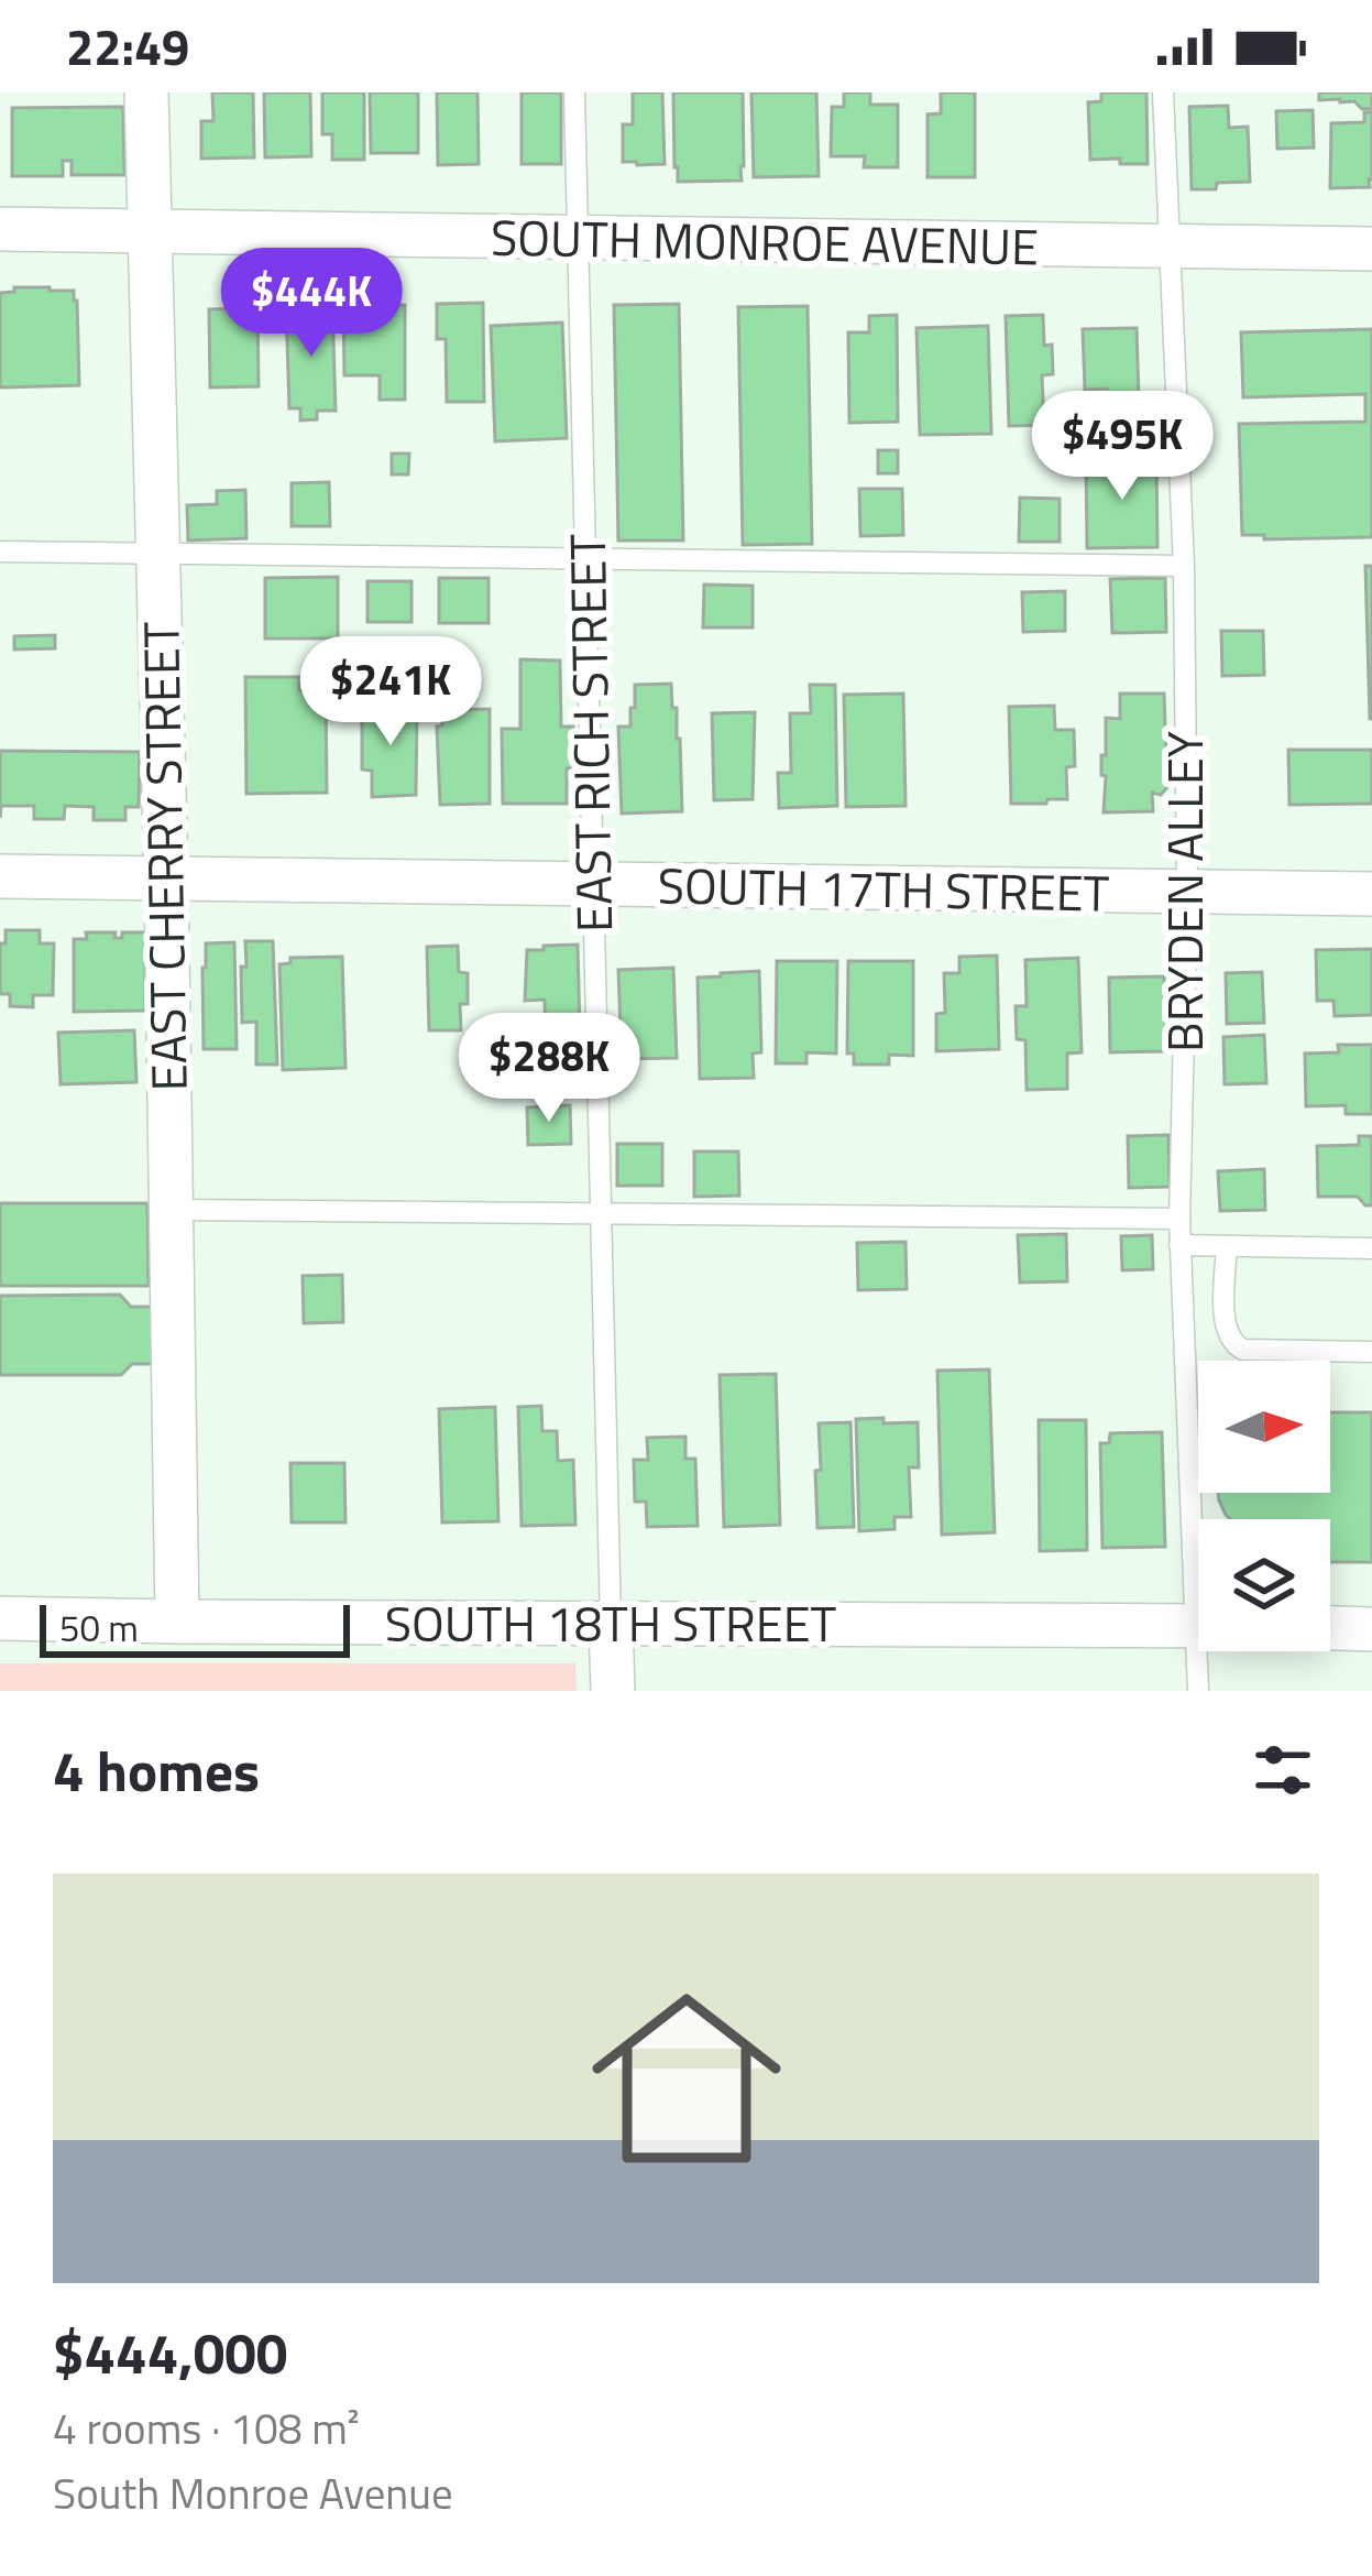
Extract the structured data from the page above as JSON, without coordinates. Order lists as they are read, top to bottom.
{
  "streets": {
    "street": [
      "SOUTH MONROE AVENUE",
      "EAST RICH STREET",
      "EAST CHERRY STREET",
      "SOUTH 17TH STREET",
      "SOUTH 18TH STREET"
    ],
    "lane": ["BRYDEN ALLEY"]
  },
  "crossings": [
    ["SOUTH MONROE AVENUE", "EAST RICH STREET"],
    ["SOUTH MONROE AVENUE", "EAST CHERRY STREET"],
    ["SOUTH MONROE AVENUE", "BRYDEN ALLEY"],
    ["EAST RICH STREET", "SOUTH 17TH STREET"],
    ["EAST RICH STREET", "SOUTH 18TH STREET"],
    ["EAST CHERRY STREET", "SOUTH 17TH STREET"],
    ["EAST CHERRY STREET", "SOUTH 18TH STREET"],
    ["SOUTH 17TH STREET", "BRYDEN ALLEY"]
  ],
  "scale_bar": "50 m",
  "north": "right",
  "page": {
    "status": "22:49",
    "price": [
      "$444K",
      "$495K",
      "$241K",
      "$288K"
    ],
    "scale": "50 m",
    "heading": "4 homes",
    "list": [
      {
        "name": "$444,000",
        "note": "4 rooms · 108 m² · South Monroe Avenue"
      }
    ]
  }
}
